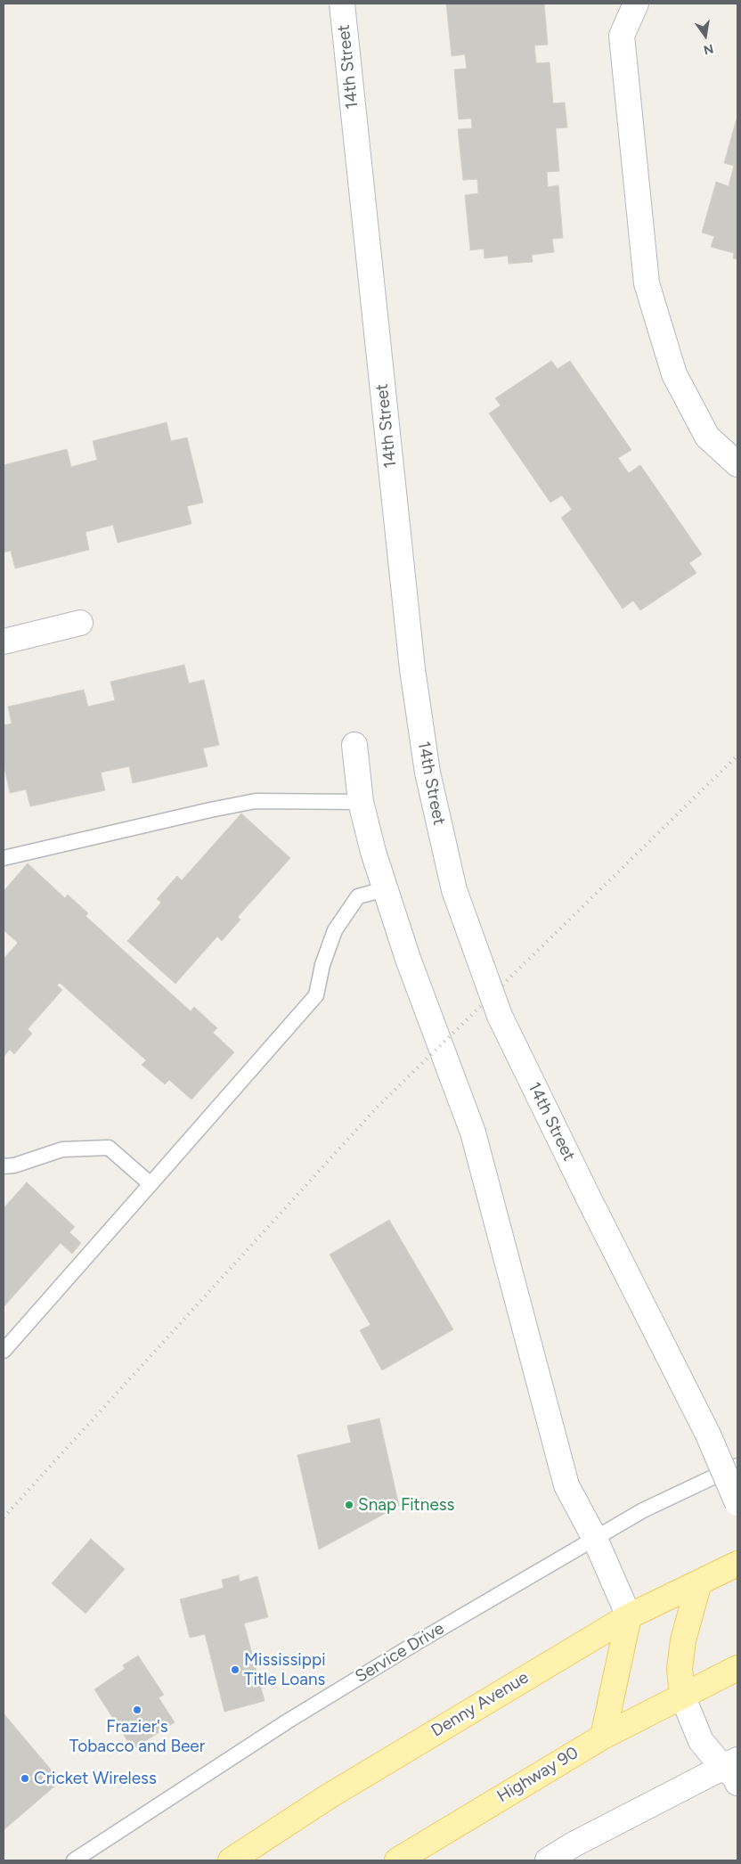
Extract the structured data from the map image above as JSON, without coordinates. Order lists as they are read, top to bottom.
{
  "streets": {
    "main road": ["Denny Avenue", "Highway 90"],
    "street": ["14th Street"],
    "lane": ["Service Drive"]
  },
  "places": [
    "Snap Fitness",
    "Mississippi Title Loans",
    "Frazier's Tobacco and Beer",
    "Cricket Wireless"
  ],
  "north": "bottom"
}
